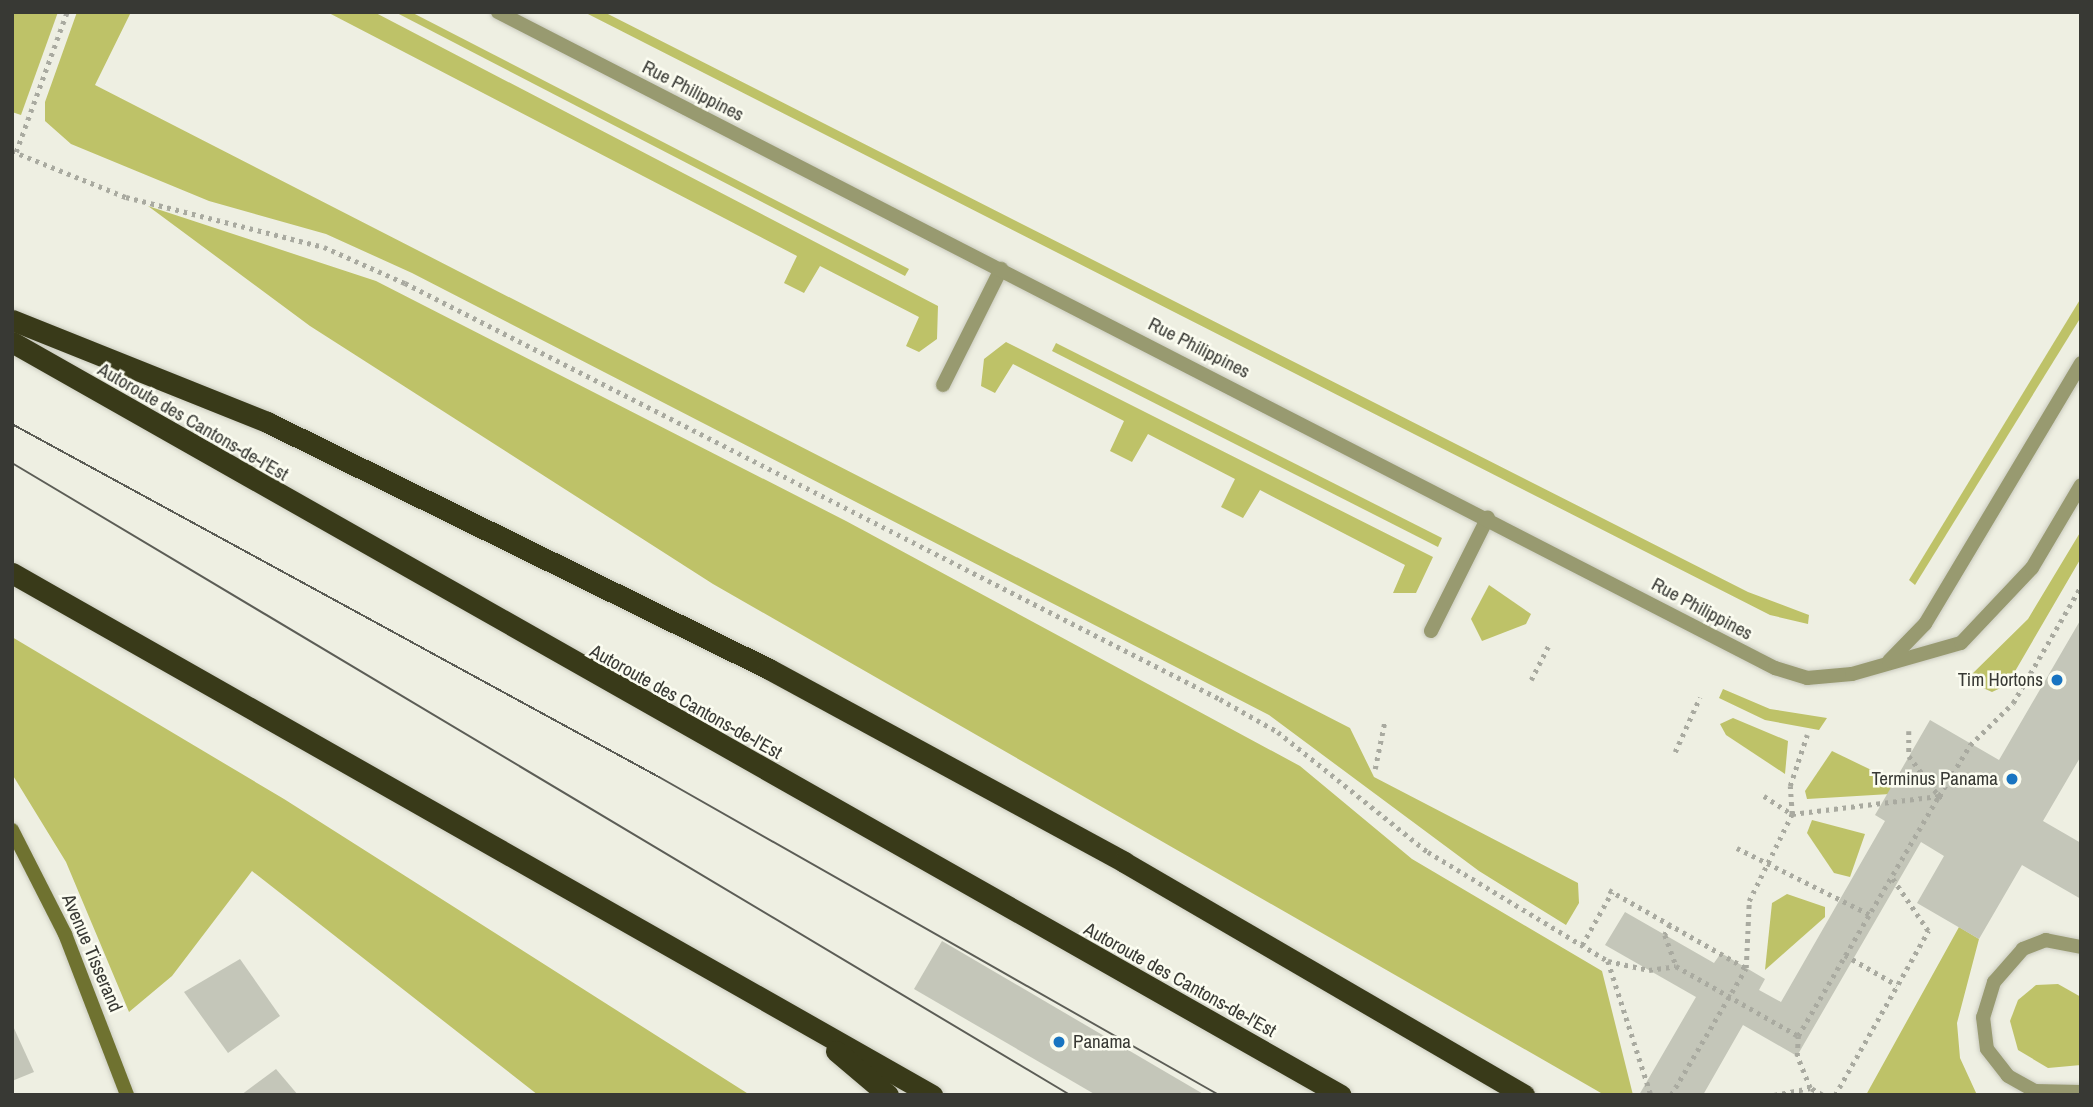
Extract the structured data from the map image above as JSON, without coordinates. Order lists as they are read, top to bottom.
{
  "streets": {
    "highway": ["Autoroute des Cantons-de-l'Est"],
    "street": ["Rue Philippines", "Avenue Tisserand"]
  },
  "places": ["Tim Hortons", "Terminus Panama", "Panama"]
}
